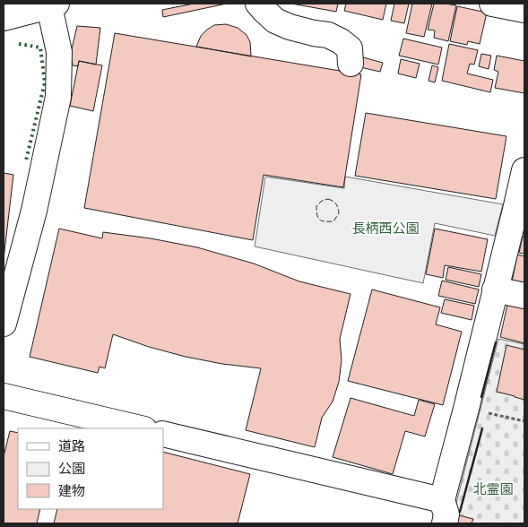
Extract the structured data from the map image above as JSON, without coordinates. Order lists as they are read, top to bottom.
{
  "parks": ["長柄西公園", "北霊園"],
  "legend": ["道路", "公園", "建物"]
}
